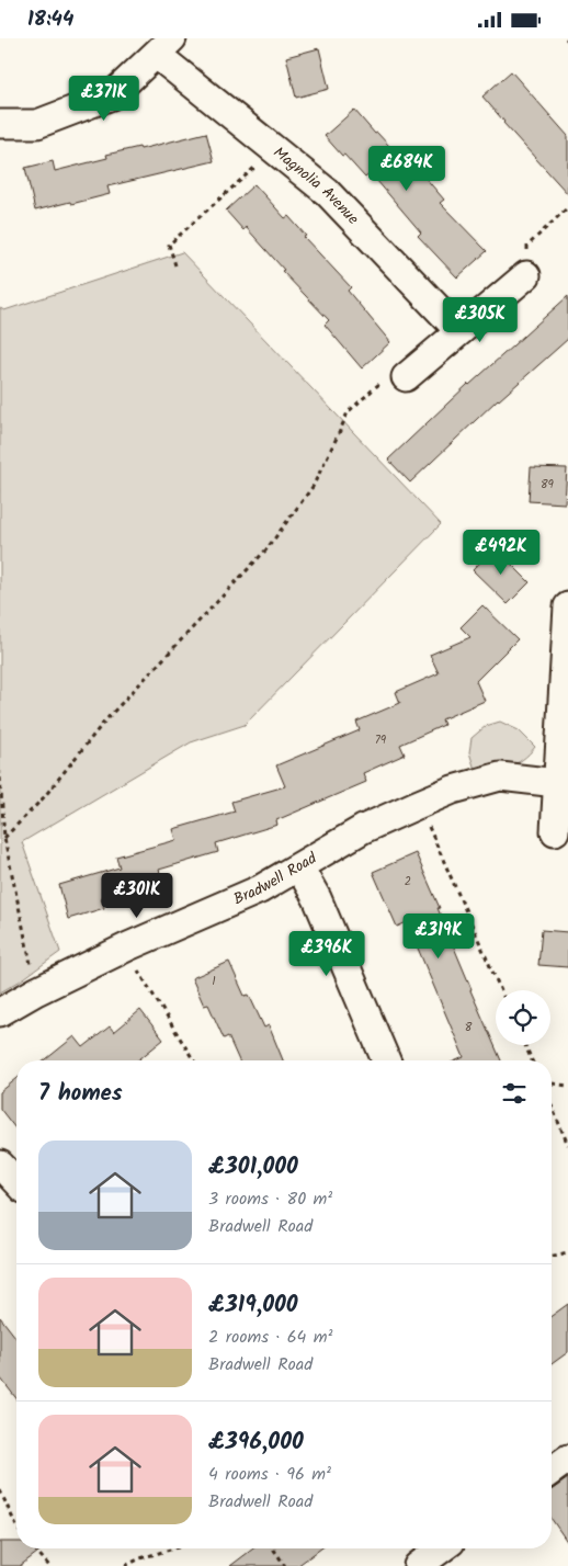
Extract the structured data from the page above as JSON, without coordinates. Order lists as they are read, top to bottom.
{
  "streets": {
    "street": ["Magnolia Avenue", "Bradwell Road"]
  },
  "house_numbers": [
    "89",
    "79",
    "2",
    "1",
    "8"
  ],
  "page": {
    "status": "18:44",
    "price": [
      "£371K",
      "£684K",
      "£305K",
      "£492K",
      "£301K",
      "£319K",
      "£396K"
    ],
    "heading": "7 homes",
    "list": [
      {
        "name": "£301,000",
        "note": "3 rooms · 80 m² · Bradwell Road"
      },
      {
        "name": "£319,000",
        "note": "2 rooms · 64 m² · Bradwell Road"
      },
      {
        "name": "£396,000",
        "note": "4 rooms · 96 m² · Bradwell Road"
      }
    ]
  }
}
